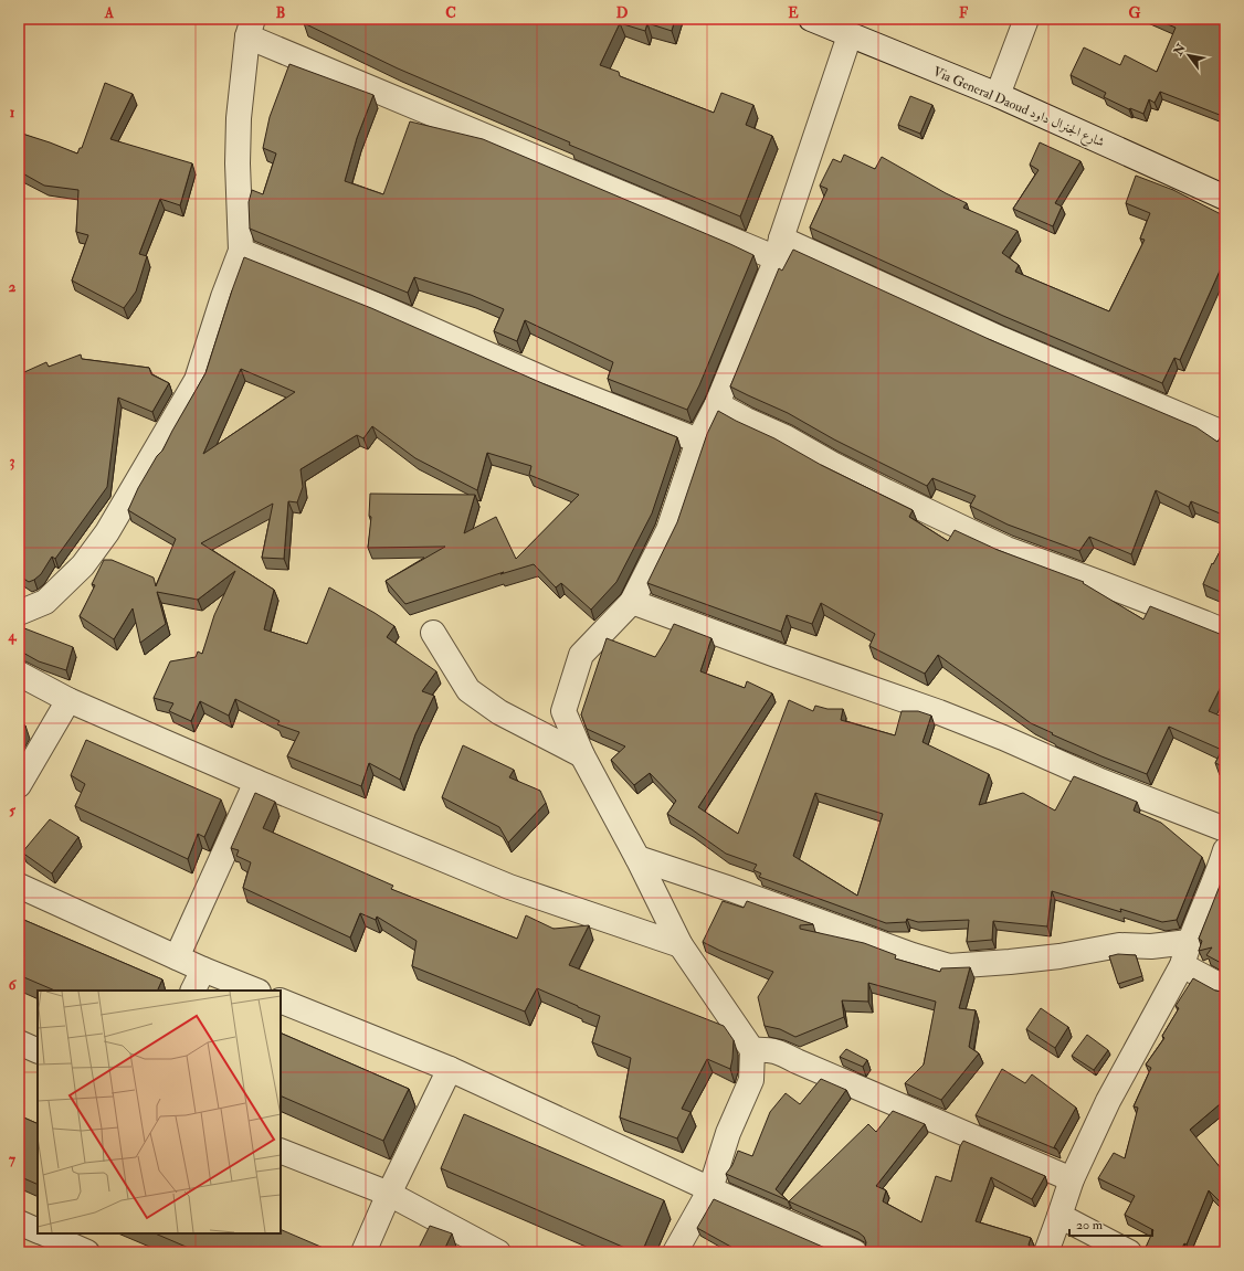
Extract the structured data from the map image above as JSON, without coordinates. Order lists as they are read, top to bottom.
{
  "streets": {
    "street": ["Via General Daoud شارع الجنرال داود"]
  },
  "scale_bar": "20 m",
  "north": "top left",
  "grid": {
    "columns": [
      "A",
      "B",
      "C",
      "D",
      "E",
      "F",
      "G"
    ],
    "rows": [
      "1",
      "2",
      "3",
      "4",
      "5",
      "6",
      "7"
    ]
  }
}
